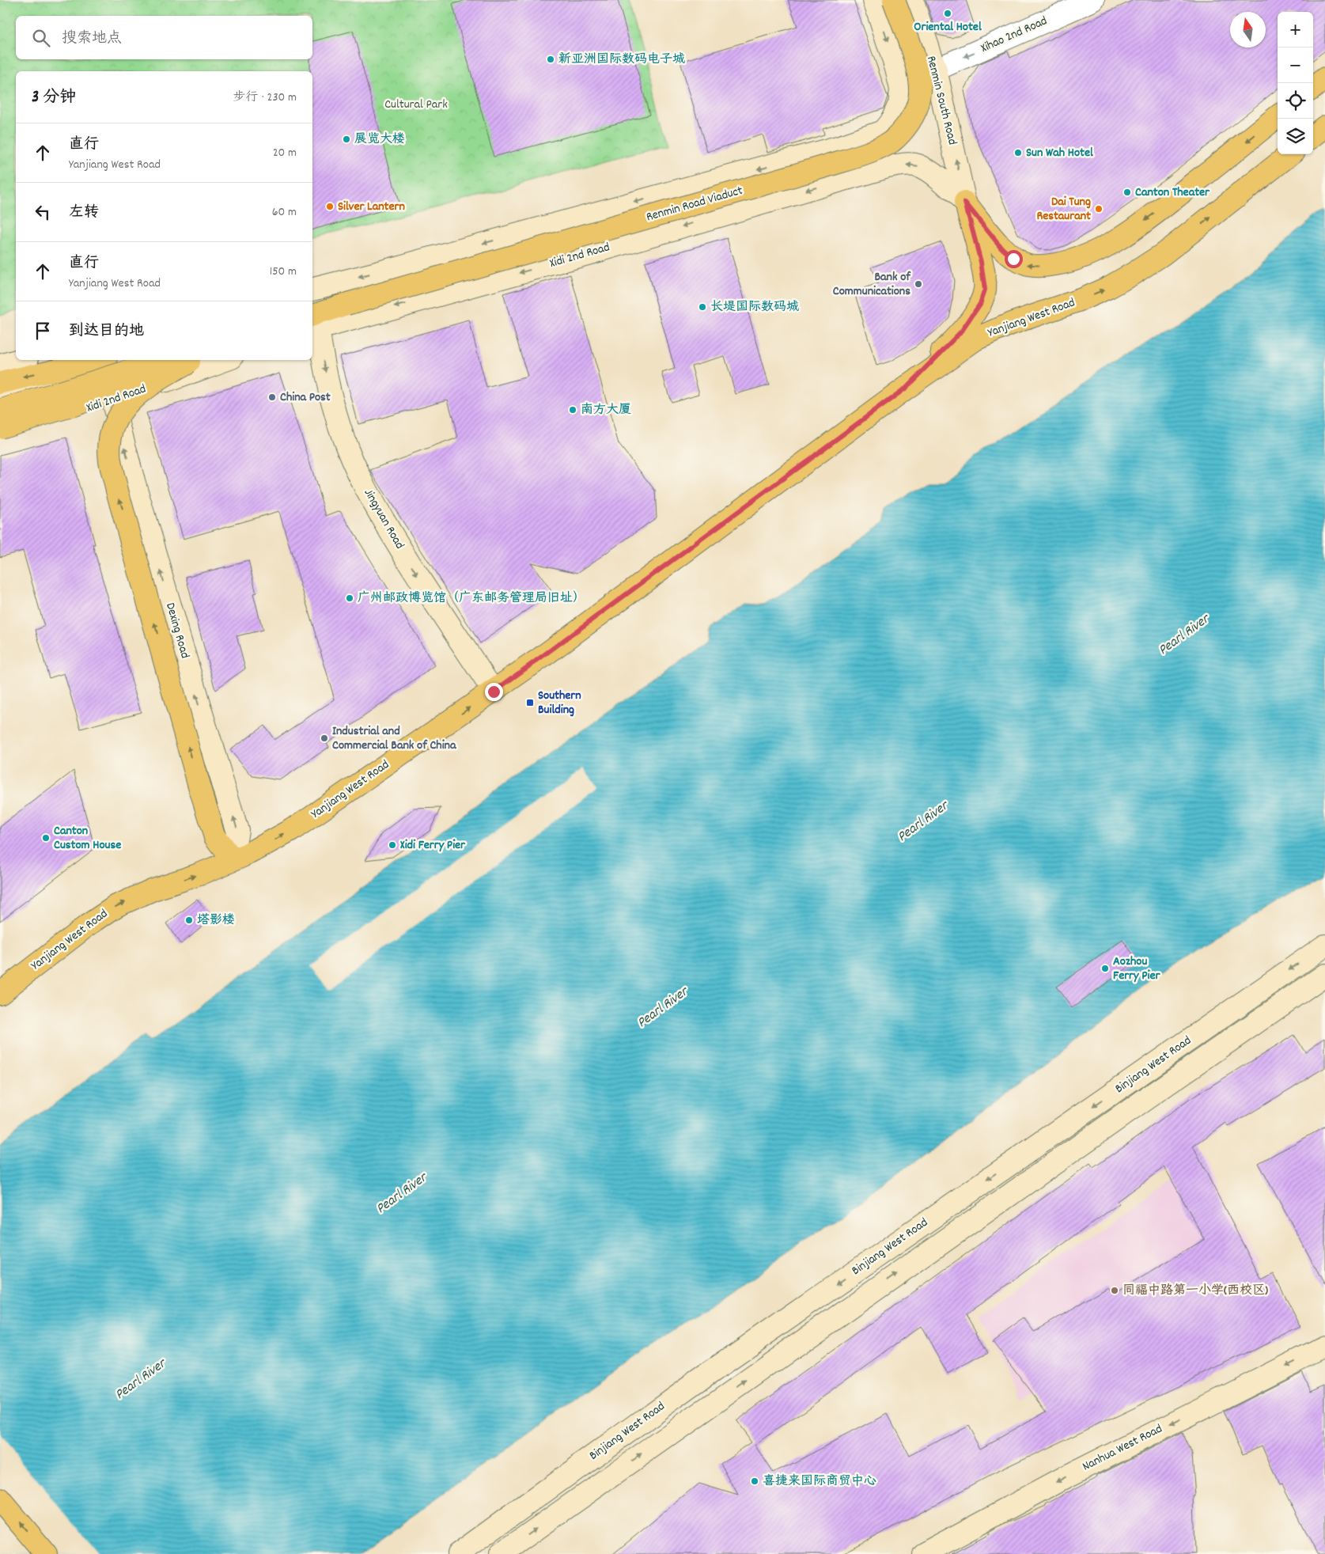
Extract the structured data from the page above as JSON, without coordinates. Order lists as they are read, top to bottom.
{
  "streets": {
    "main road": [
      "Renmin South Road",
      "Renmin Road Viaduct",
      "Xidi 2nd Road",
      "Yanjiang West Road",
      "Jingyuan Road",
      "Dexing Road",
      "Binjiang West Road",
      "Nanhua West Road"
    ],
    "street": ["Xihao 2nd Road"]
  },
  "crossings": [
    ["Xihao 2nd Road", "Renmin South Road"],
    ["Renmin South Road", "Xidi 2nd Road"],
    ["Xidi 2nd Road", "Dexing Road"],
    ["Yanjiang West Road", "Jingyuan Road"],
    ["Yanjiang West Road", "Dexing Road"]
  ],
  "one_way": [
    "Xihao 2nd Road",
    "Renmin South Road",
    "Yanjiang West Road",
    "Jingyuan Road",
    "Dexing Road",
    "Nanhua West Road"
  ],
  "water": ["Pearl River"],
  "parks": ["Cultural Park"],
  "places": {
    "other": [
      "Oriental Hotel",
      "新亚洲国际数码电子城",
      "展览大楼",
      "Sun Wah Hotel",
      "Canton Theater",
      "Silver Lantern",
      "Dai Tung Restaurant",
      "Bank of Communications",
      "长堤国际数码城",
      "China Post",
      "南方大厦",
      "广州邮政博览馆（广东邮务管理局旧址）",
      "Industrial and Commercial Bank of China",
      "Canton Custom House",
      "Xidi Ferry Pier",
      "塔影楼",
      "Aozhou Ferry Pier",
      "同福中路第一小学(西校区)",
      "喜捷来国际商贸中心"
    ],
    "transit": ["Southern Building"]
  },
  "north": "top",
  "page": {
    "map_buttons": ["+", "−"],
    "search": "搜索地点",
    "heading": ["3 分钟", "步行 · 230 m"],
    "list": [
      ["直行", "Yanjiang West Road", "20 m"],
      ["左转", "60 m"],
      ["直行", "Yanjiang West Road", "150 m"],
      "到达目的地"
    ]
  }
}
